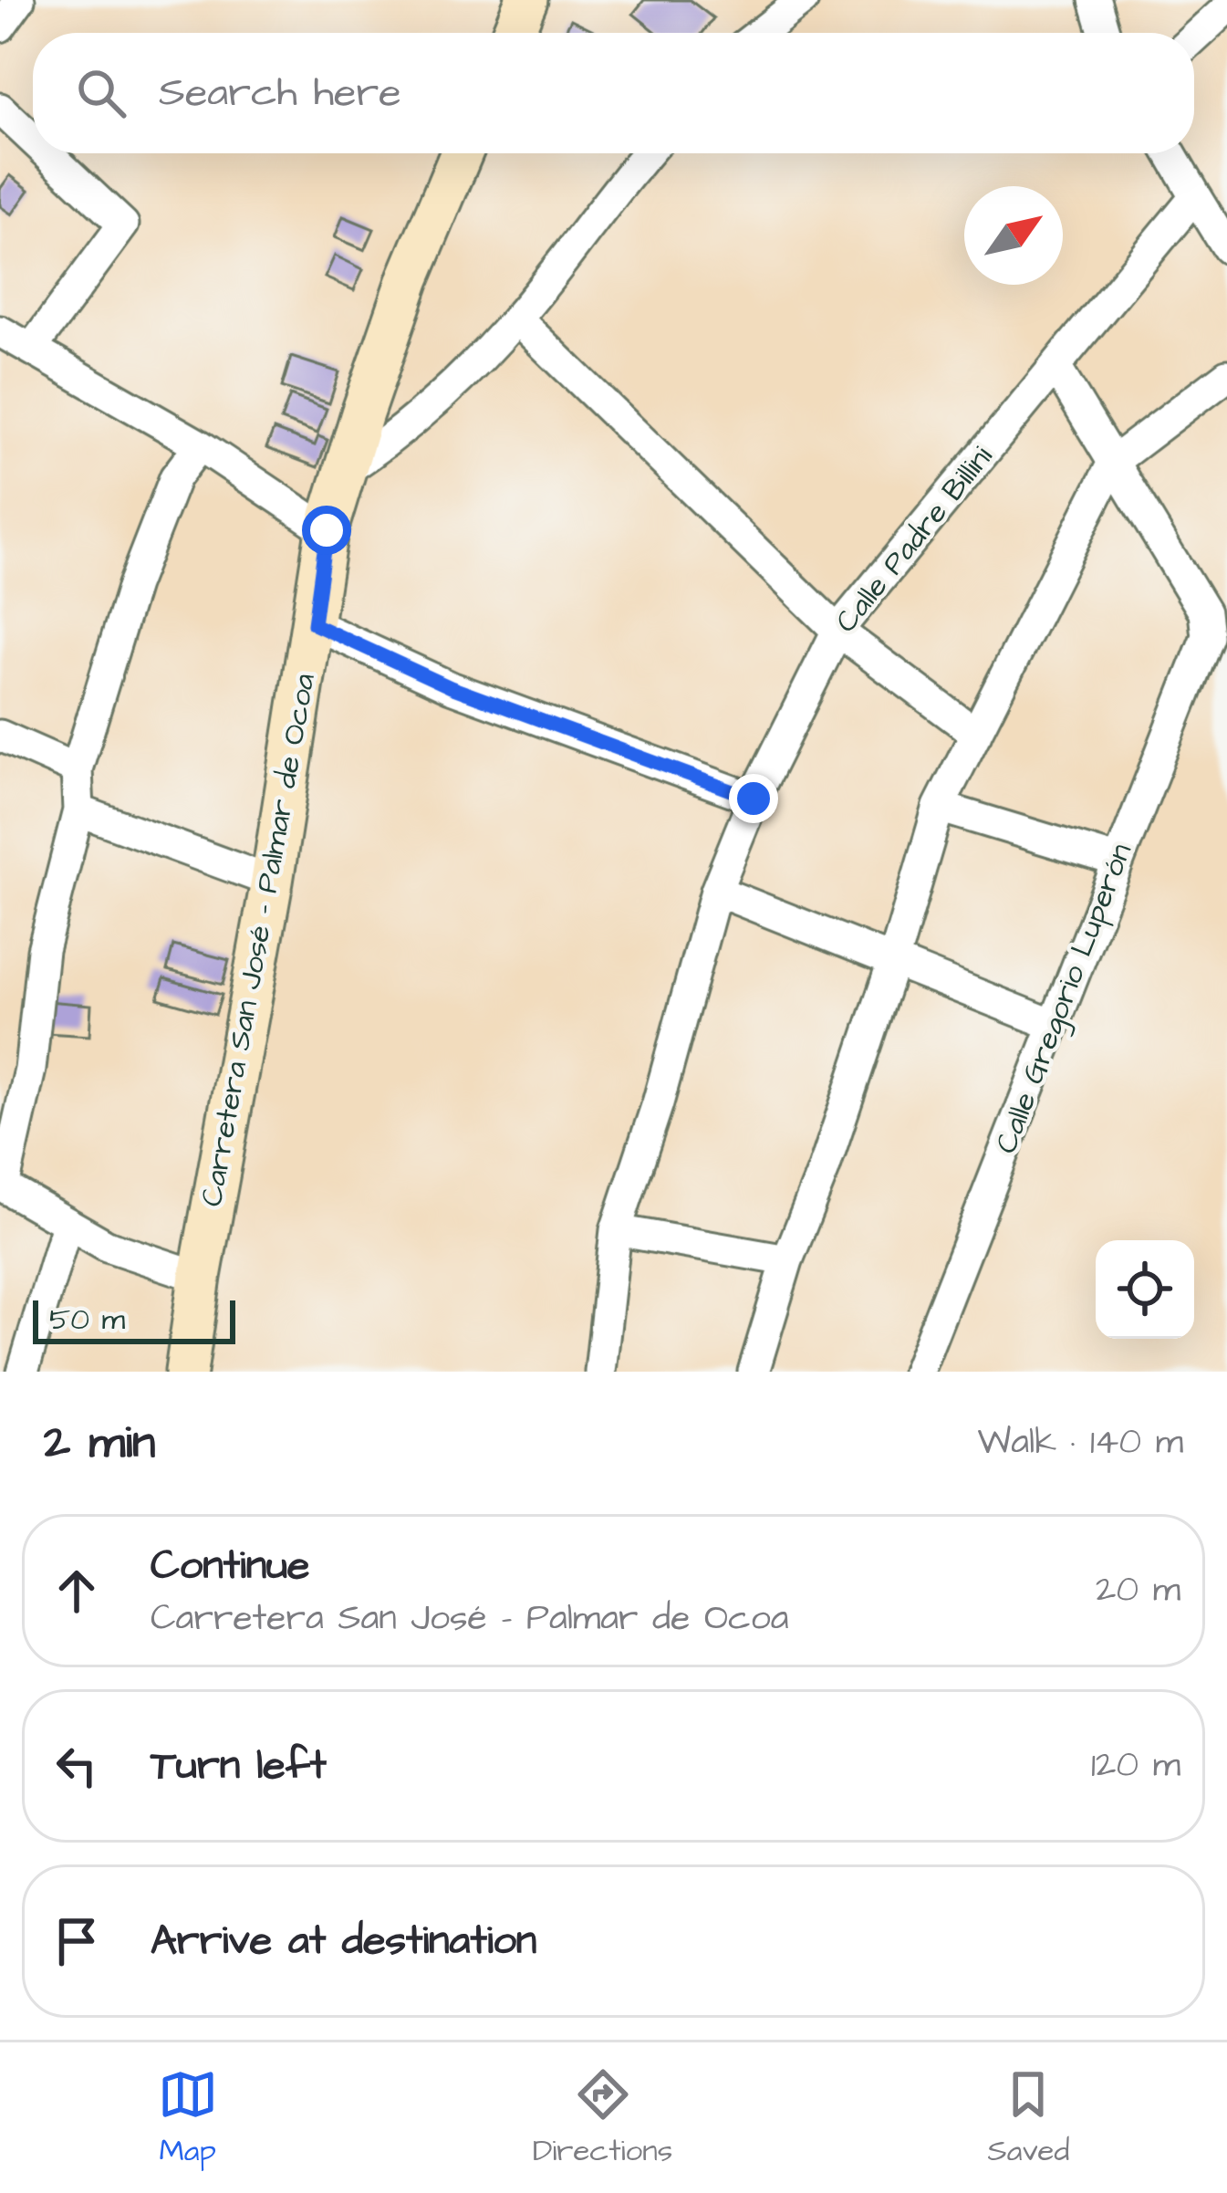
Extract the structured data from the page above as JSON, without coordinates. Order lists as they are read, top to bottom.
{
  "streets": {
    "street": ["Calle Padre Billini", "Carretera San José - Palmar de Ocoa", "Calle Gregorio Luperón"]
  },
  "scale_bar": "50 m",
  "north": "top right",
  "page": {
    "search": "Search here",
    "scale": "50 m",
    "heading": ["2 min", "Walk · 140 m"],
    "list": [
      ["Continue", "Carretera San José - Palmar de Ocoa", "20 m"],
      ["Turn left", "120 m"],
      "Arrive at destination"
    ],
    "nav": ["Map", "Directions", "Saved"]
  }
}
